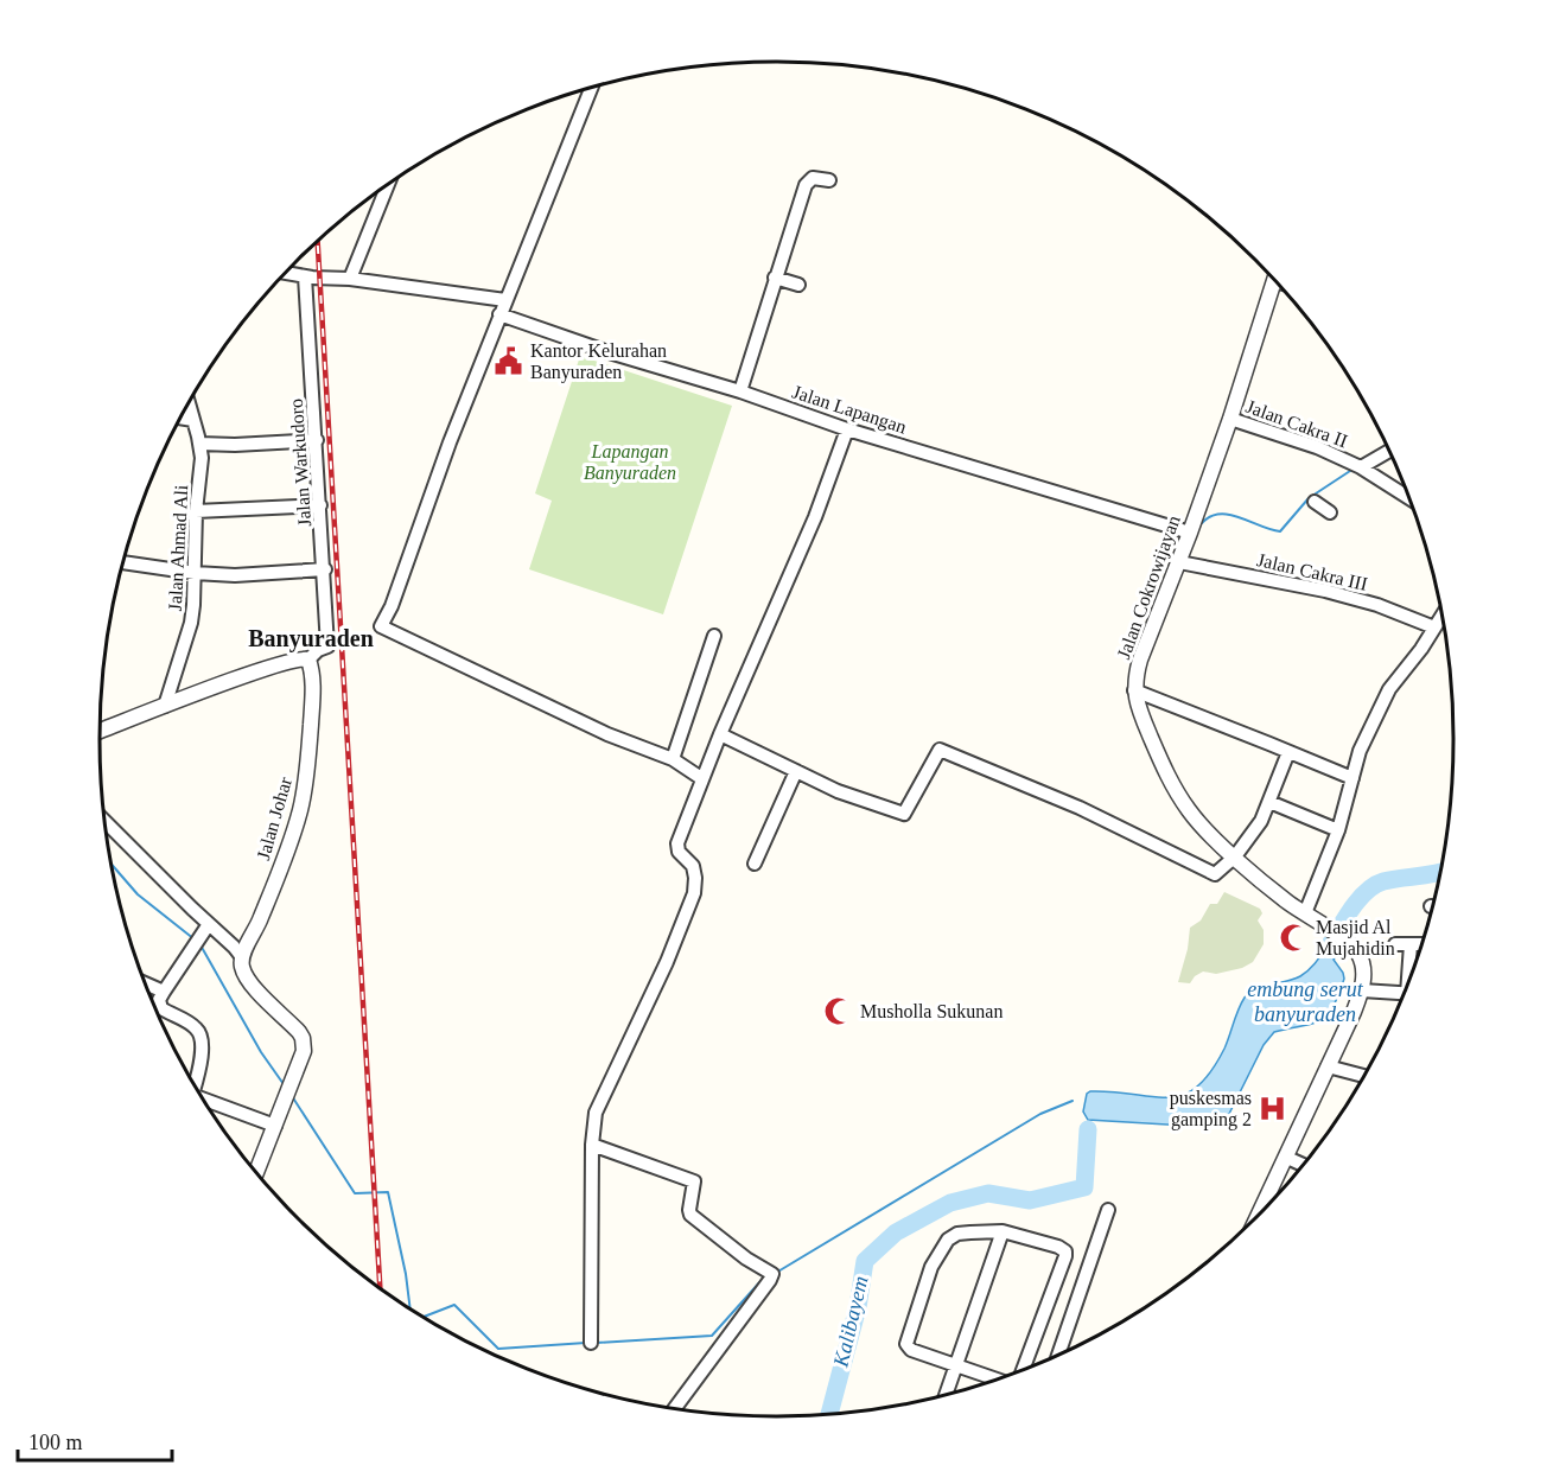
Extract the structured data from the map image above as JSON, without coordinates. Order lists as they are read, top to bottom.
{
  "streets": {
    "street": [
      "Jalan Lapangan",
      "Jalan Cakra II",
      "Jalan Warkudoro",
      "Jalan Ahmad Ali",
      "Jalan Cakra III",
      "Jalan Cokrowijayan",
      "Jalan Johar"
    ]
  },
  "crossings": [
    ["Jalan Lapangan", "Jalan Cokrowijayan"],
    ["Jalan Cakra II", "Jalan Cokrowijayan"],
    ["Jalan Warkudoro", "Jalan Johar"],
    ["Jalan Cakra III", "Jalan Cokrowijayan"]
  ],
  "districts": ["Banyuraden"],
  "water": ["embung serut banyuraden", "Kalibayem"],
  "parks": ["Lapangan Banyuraden"],
  "places": {
    "public building": ["Kantor Kelurahan Banyuraden"],
    "mosque": ["Masjid Al Mujahidin", "Musholla Sukunan"],
    "hospital": ["puskesmas gamping 2"]
  },
  "scale_bar": "100 m"
}
